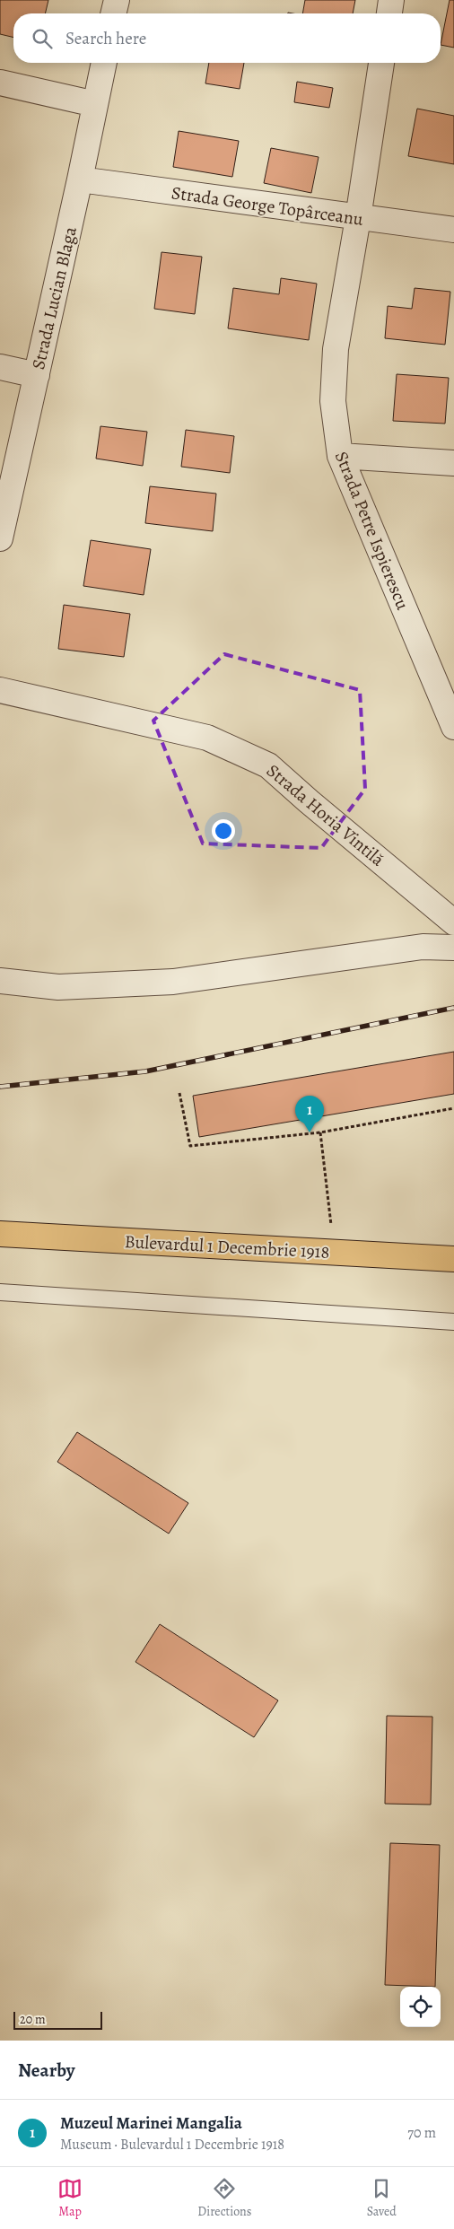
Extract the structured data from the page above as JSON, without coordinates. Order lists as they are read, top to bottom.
{
  "streets": {
    "highway": ["Bulevardul 1 Decembrie 1918"],
    "street": [
      "Strada George Topârceanu",
      "Strada Lucian Blaga",
      "Strada Petre Ispierescu",
      "Strada Horia Vintilă"
    ]
  },
  "crossings": [
    ["Strada George Topârceanu", "Strada Lucian Blaga"],
    ["Strada George Topârceanu", "Strada Petre Ispierescu"]
  ],
  "scale_bar": "20 m",
  "page": {
    "search": "Search here",
    "pins": "1",
    "scale": "20 m",
    "heading": "Nearby",
    "list": [
      {
        "mark": "1",
        "name": "Muzeul Marinei Mangalia",
        "note": "Museum · Bulevardul 1 Decembrie 1918",
        "value": "70 m"
      }
    ],
    "nav": ["Map", "Directions", "Saved"]
  }
}
